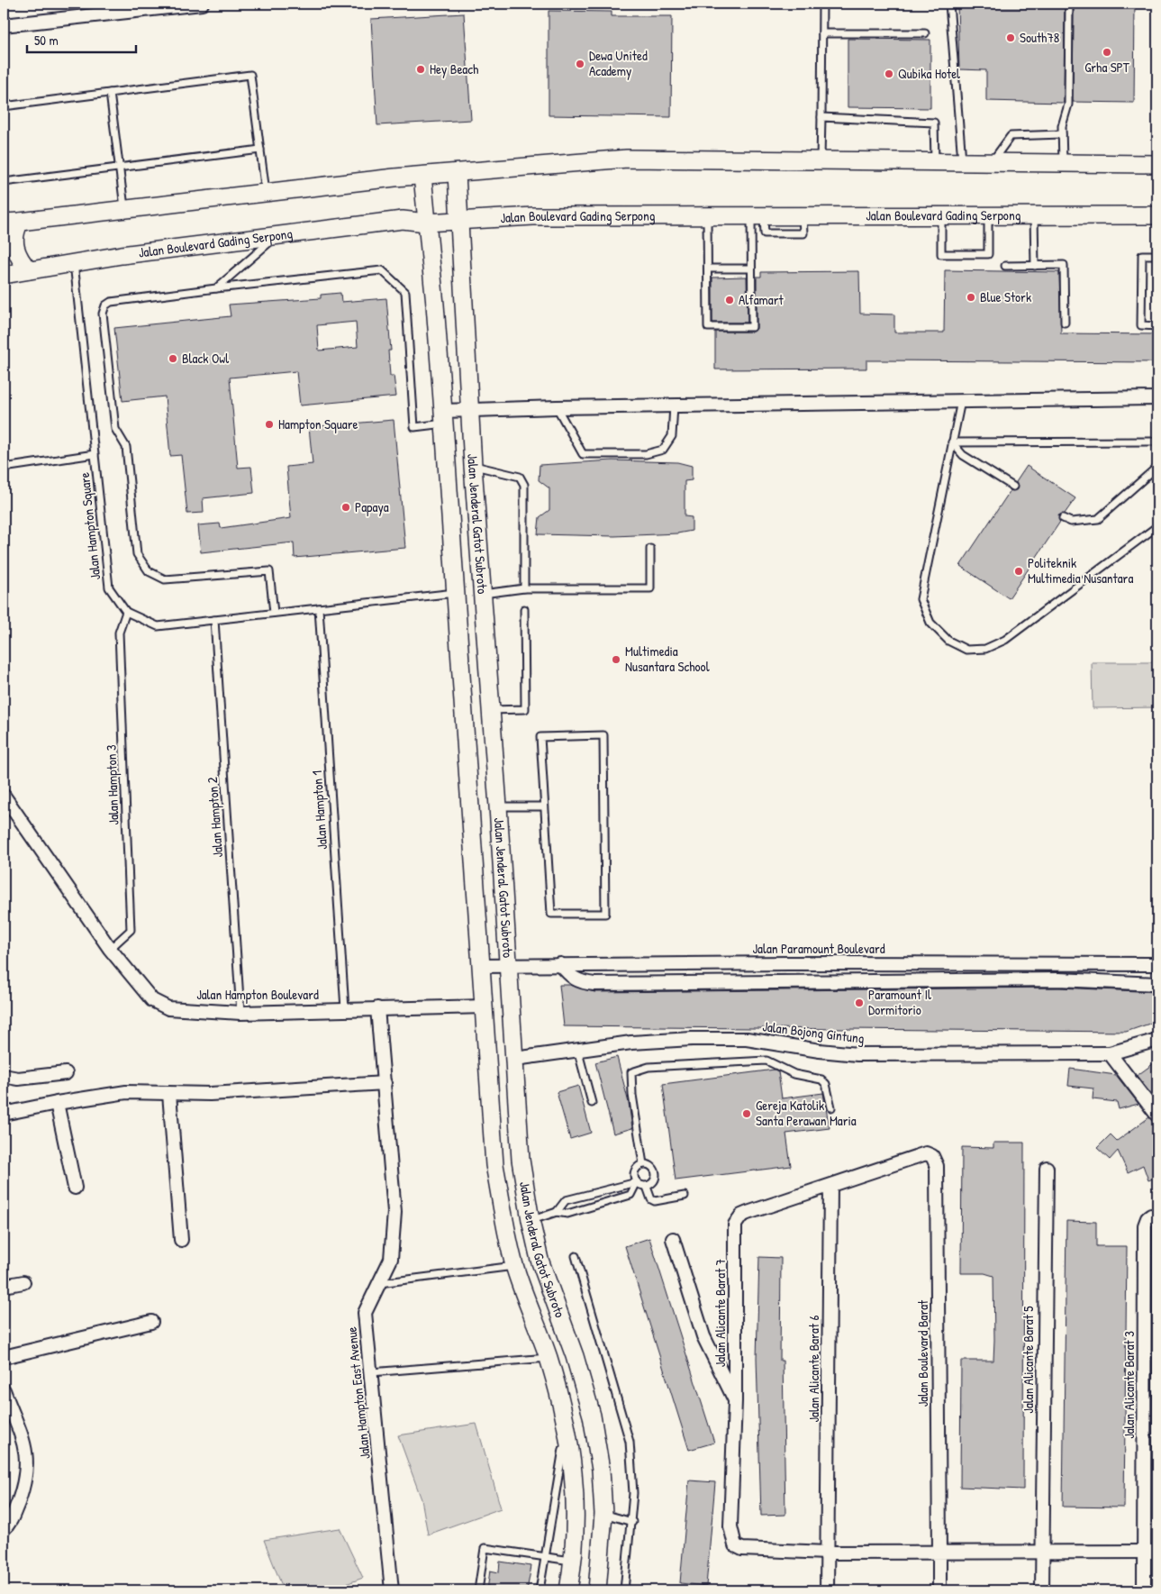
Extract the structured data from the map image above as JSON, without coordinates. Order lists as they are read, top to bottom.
{
  "streets": {
    "street": [
      "Jalan Boulevard Gading Serpong",
      "Jalan Jenderal Gatot Subroto",
      "Jalan Paramount Boulevard",
      "Jalan Hampton Boulevard",
      "Jalan Bojong Gintung",
      "Jalan Alicante Barat 7",
      "Jalan Boulevard Barat",
      "Jalan Alicante Barat 5",
      "Jalan Alicante Barat 6",
      "Jalan Alicante Barat 3",
      "Jalan Hampton East Avenue"
    ],
    "lane": [
      "Jalan Hampton Square",
      "Jalan Hampton 3",
      "Jalan Hampton 1",
      "Jalan Hampton 2"
    ]
  },
  "crossings": [
    ["Jalan Boulevard Gading Serpong", "Jalan Jenderal Gatot Subroto"],
    ["Jalan Boulevard Gading Serpong", "Jalan Hampton Square"],
    ["Jalan Jenderal Gatot Subroto", "Jalan Hampton Square"],
    ["Jalan Jenderal Gatot Subroto", "Jalan Paramount Boulevard"],
    ["Jalan Jenderal Gatot Subroto", "Jalan Hampton Boulevard"],
    ["Jalan Jenderal Gatot Subroto", "Jalan Bojong Gintung"],
    ["Jalan Hampton Square", "Jalan Hampton 3"],
    ["Jalan Hampton Square", "Jalan Hampton 1"],
    ["Jalan Hampton Square", "Jalan Hampton 2"],
    ["Jalan Hampton 3", "Jalan Hampton Boulevard"],
    ["Jalan Hampton 1", "Jalan Hampton Boulevard"],
    ["Jalan Hampton 2", "Jalan Hampton Boulevard"],
    ["Jalan Hampton Boulevard", "Jalan Hampton East Avenue"],
    ["Jalan Alicante Barat 7", "Jalan Boulevard Barat"],
    ["Jalan Alicante Barat 7", "Jalan Alicante Barat 6"],
    ["Jalan Boulevard Barat", "Jalan Alicante Barat 6"]
  ],
  "places": [
    "South78",
    "Grha SPT",
    "Dewa United Academy",
    "Hey Beach",
    "Qubika Hotel",
    "Blue Stork",
    "Alfamart",
    "Black Owl",
    "Hampton Square",
    "Papaya",
    "Politeknik Multimedia Nusantara",
    "Multimedia Nusantara School",
    "Paramount Il Dormitorio",
    "Gereja Katolik Santa Perawan Maria"
  ],
  "scale_bar": "50 m"
}
